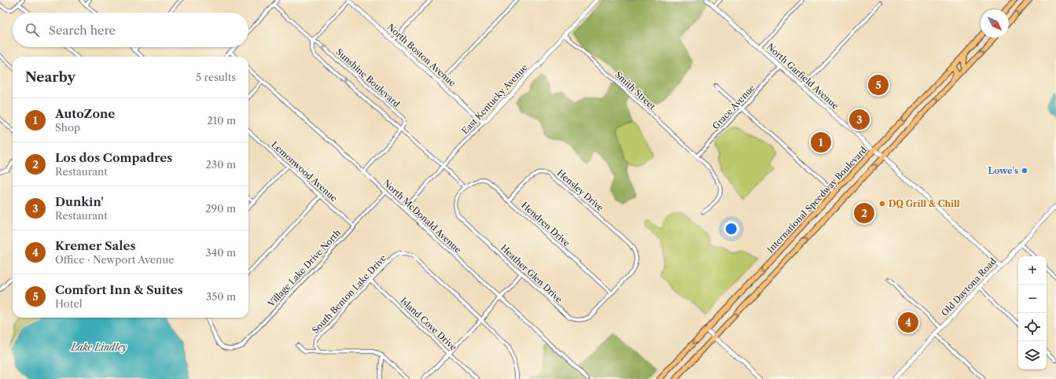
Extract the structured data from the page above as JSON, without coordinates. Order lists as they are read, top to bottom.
{
  "streets": {
    "main road": ["International Speedway Boulevard"],
    "street": [
      "North Boston Avenue",
      "North Garfield Avenue",
      "Sunshine Boulevard",
      "Smith Street",
      "East Kentucky Avenue",
      "Grace Avenue",
      "Lemonwood Avenue",
      "Hensley Drive",
      "North McDonald Avenue",
      "Hendren Drive",
      "Village Lake Drive North",
      "Heather Glen Drive",
      "Old Daytona Road",
      "South Benton Lake Drive",
      "Island Cove Drive"
    ]
  },
  "crossings": [
    ["North Boston Avenue", "East Kentucky Avenue"],
    ["North Garfield Avenue", "Grace Avenue"],
    ["North Garfield Avenue", "International Speedway Boulevard"],
    ["North Garfield Avenue", "Old Daytona Road"],
    ["Sunshine Boulevard", "East Kentucky Avenue"],
    ["Smith Street", "East Kentucky Avenue"],
    ["Smith Street", "Grace Avenue"],
    ["East Kentucky Avenue", "North McDonald Avenue"],
    ["Lemonwood Avenue", "Village Lake Drive North"],
    ["Hensley Drive", "Hendren Drive"],
    ["Hensley Drive", "Heather Glen Drive"],
    ["North McDonald Avenue", "Village Lake Drive North"],
    ["Hendren Drive", "Heather Glen Drive"],
    ["South Benton Lake Drive", "Island Cove Drive"]
  ],
  "water": ["Lake Lindley"],
  "places": ["Lowe's", "DQ Grill & Chill"],
  "north": "bottom right",
  "page": {
    "search": "Search here",
    "heading": ["Nearby", "5 results"],
    "pins": [
      "5",
      "3",
      "1",
      "2",
      "4"
    ],
    "list": [
      {
        "mark": "1",
        "name": "AutoZone",
        "note": "Shop",
        "value": "210 m"
      },
      {
        "mark": "2",
        "name": "Los dos Compadres",
        "note": "Restaurant",
        "value": "230 m"
      },
      {
        "mark": "3",
        "name": "Dunkin'",
        "note": "Restaurant",
        "value": "290 m"
      },
      {
        "mark": "4",
        "name": "Kremer Sales",
        "note": "Office · Newport Avenue",
        "value": "340 m"
      },
      {
        "mark": "5",
        "name": "Comfort Inn & Suites",
        "note": "Hotel",
        "value": "350 m"
      }
    ],
    "map_buttons": ["+", "−"]
  }
}
